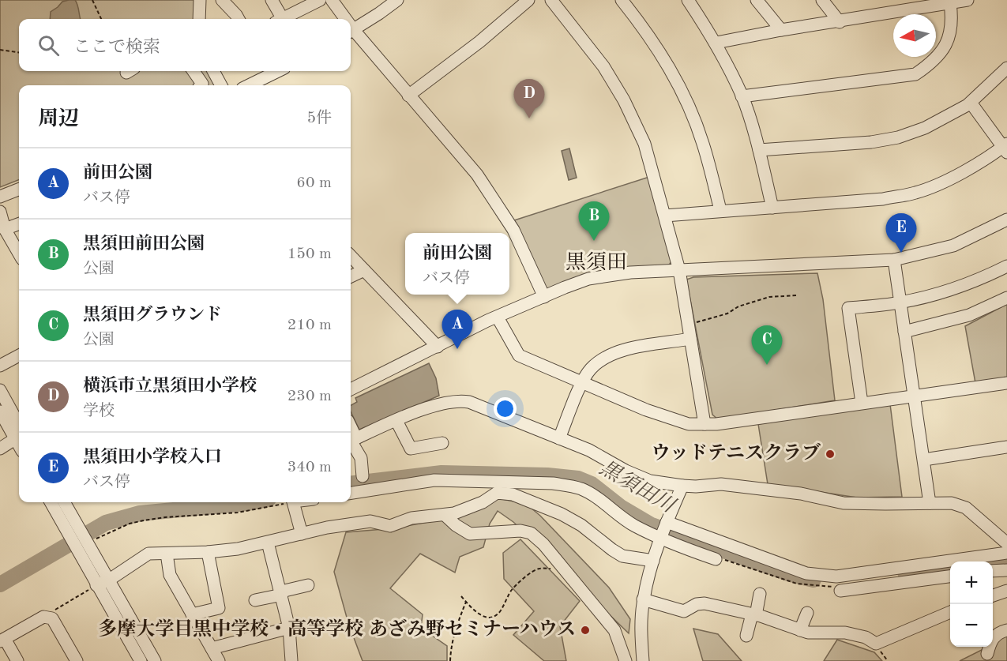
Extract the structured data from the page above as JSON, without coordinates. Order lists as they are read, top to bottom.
{
  "districts": ["黒須田"],
  "water": ["黒須田川"],
  "places": ["ウッドテニスクラブ", "多摩大学目黒中学校・高等学校 あざみ野セミナーハウス"],
  "north": "left",
  "page": {
    "search": "ここで検索",
    "pins": [
      "D",
      "B",
      "E",
      "A",
      "C"
    ],
    "heading": ["周辺", "5件"],
    "list": [
      {
        "mark": "A",
        "name": "前田公園",
        "note": "バス停",
        "value": "60 m"
      },
      {
        "mark": "B",
        "name": "黒須田前田公園",
        "note": "公園",
        "value": "150 m"
      },
      {
        "mark": "C",
        "name": "黒須田グラウンド",
        "note": "公園",
        "value": "210 m"
      },
      {
        "mark": "D",
        "name": "横浜市立黒須田小学校",
        "note": "学校",
        "value": "230 m"
      },
      {
        "mark": "E",
        "name": "黒須田小学校入口",
        "note": "バス停",
        "value": "340 m"
      }
    ],
    "popup": ["前田公園", "バス停"],
    "map_buttons": ["+", "−"]
  }
}
